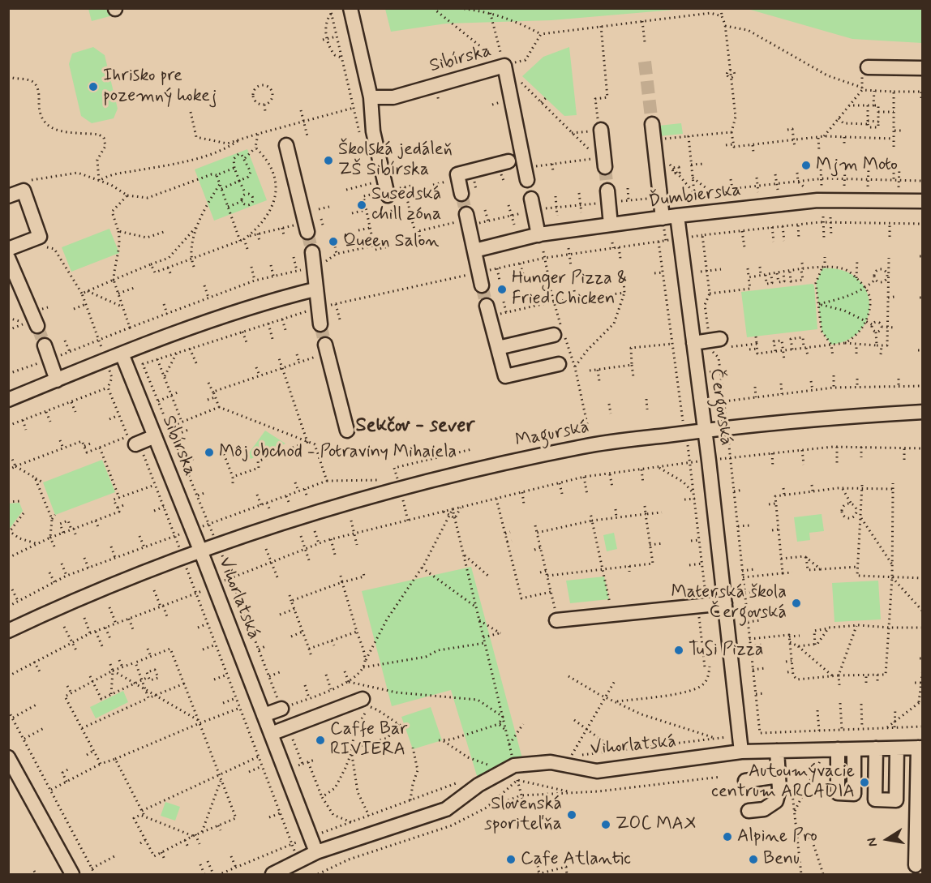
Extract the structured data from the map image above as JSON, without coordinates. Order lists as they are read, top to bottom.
{
  "streets": {
    "street": [
      "Sibírska",
      "Ďumbierska",
      "Čergovská",
      "Magurská",
      "Vihorlatská"
    ]
  },
  "crossings": [
    ["Sibírska", "Magurská"],
    ["Sibírska", "Vihorlatská"],
    ["Ďumbierska", "Čergovská"],
    ["Čergovská", "Magurská"],
    ["Čergovská", "Vihorlatská"],
    ["Magurská", "Vihorlatská"]
  ],
  "districts": ["Sekčov - sever"],
  "places": [
    "Ihrisko pre pozemný hokej",
    "Školská jedáleň ZŠ Sibírska",
    "Mjm Moto",
    "Susedská chill zóna",
    "Queen Salon",
    "Hunger Pizza & Fried Chicken",
    "Môj obchod - Potraviny Mihaiela",
    "Materská škola Čergovská",
    "TuSi Pizza",
    "Caffe Bar RIVIERA",
    "Autoumývacie centrum ARCADIA",
    "Slovenská sporiteľňa",
    "ZOC MAX",
    "Alpine Pro",
    "Cafe Atlantic",
    "Benu"
  ],
  "north": "left"
}
